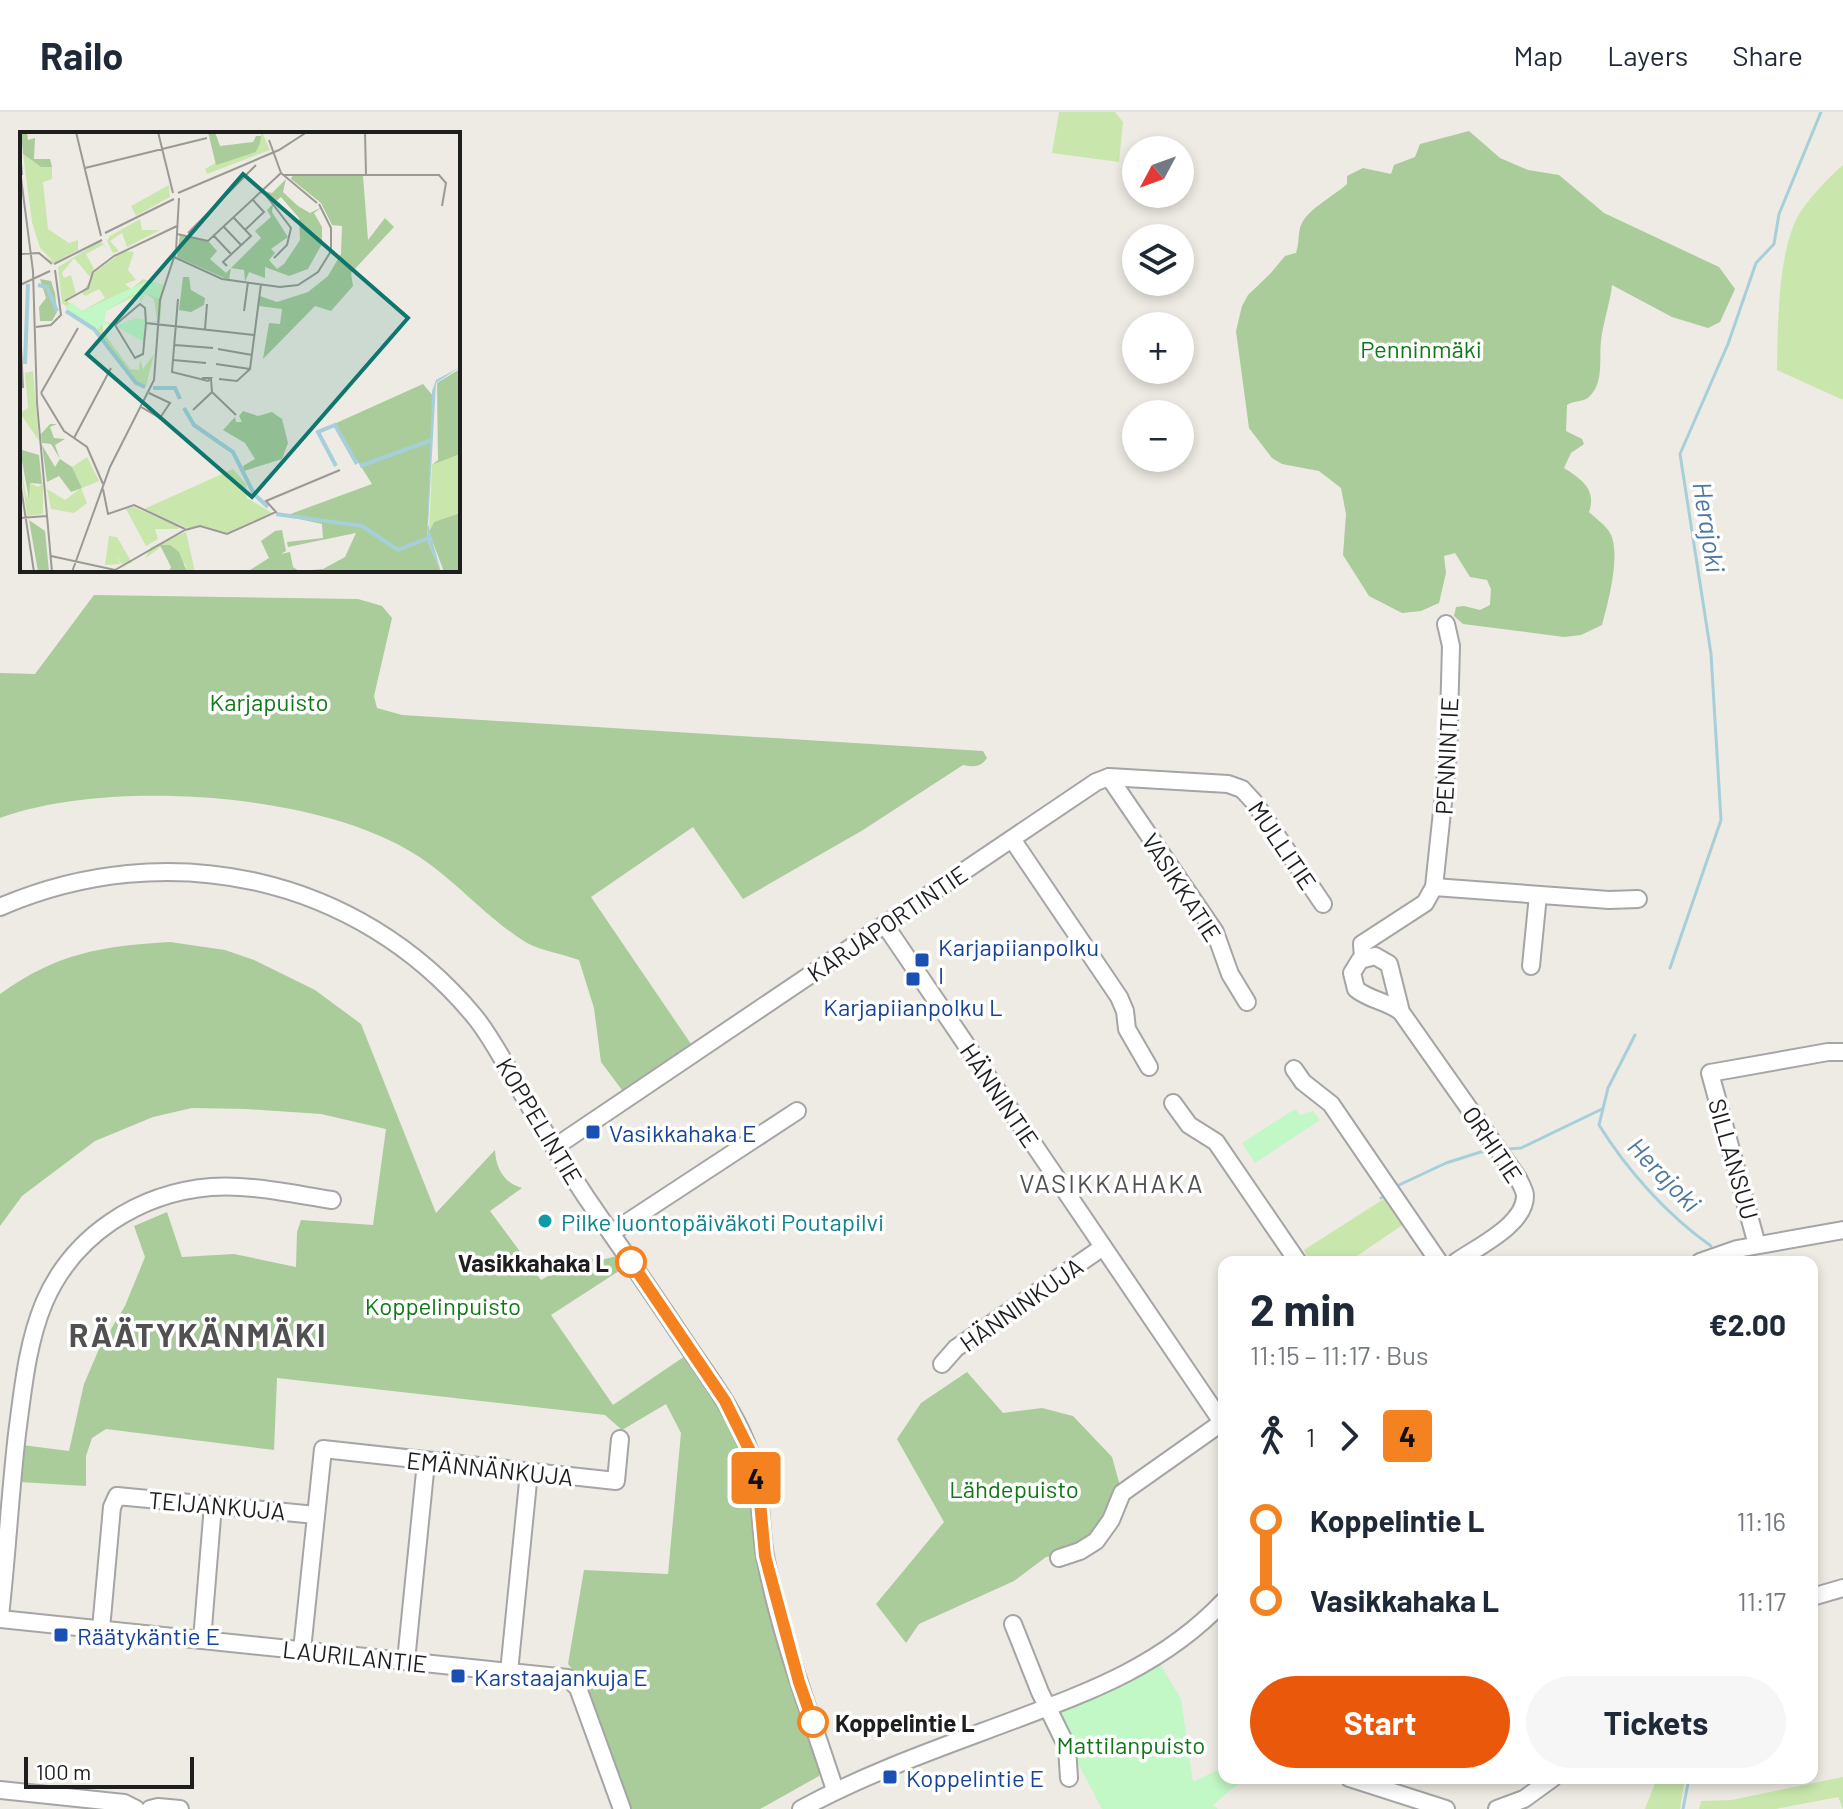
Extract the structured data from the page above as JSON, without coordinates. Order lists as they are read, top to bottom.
{
  "streets": {
    "street": [
      "PENNINTIE",
      "MULLITIE",
      "VASIKKATIE",
      "KARJAPORTINTIE",
      "HÄNNINTIE",
      "KOPPELINTIE",
      "ORHITIE",
      "SILLANSUU",
      "HÄNNINKUJA",
      "EMÄNNÄNKUJA",
      "TEIJANKUJA",
      "LAURILANTIE"
    ]
  },
  "crossings": [
    ["MULLITIE", "VASIKKATIE"],
    ["MULLITIE", "KARJAPORTINTIE"],
    ["VASIKKATIE", "KARJAPORTINTIE"],
    ["KARJAPORTINTIE", "HÄNNINTIE"],
    ["KARJAPORTINTIE", "KOPPELINTIE"],
    ["HÄNNINTIE", "HÄNNINKUJA"],
    ["EMÄNNÄNKUJA", "TEIJANKUJA"],
    ["TEIJANKUJA", "LAURILANTIE"]
  ],
  "districts": ["VASIKKAHAKA", "RÄÄTYKÄNMÄKI"],
  "water": ["Herajoki"],
  "parks": [
    "Penninmäki",
    "Karjapuisto",
    "Koppelinpuisto",
    "Lähdepuisto",
    "Mattilanpuisto"
  ],
  "places": {
    "transit": [
      "Karjapiianpolku I",
      "Karjapiianpolku L",
      "Vasikkahaka E",
      "Räätykäntie E",
      "Karstaajankuja E",
      "Koppelintie E"
    ],
    "other": ["Pilke luontopäiväkoti Poutapilvi", "Vasikkahaka L", "Koppelintie L"]
  },
  "lines": ["bus line 4"],
  "scale_bar": "100 m",
  "north": "bottom left",
  "page": {
    "header": "Railo",
    "nav": ["Map", "Layers", "Share"],
    "on_map": "4",
    "map_buttons": ["+", "−"],
    "heading": ["2 min", "11:15 – 11:17 · Bus", "€2.00"],
    "legs": ["1", "4"],
    "list": [
      {
        "name": "Koppelintie L",
        "value": "11:16"
      },
      {
        "name": "Vasikkahaka L",
        "value": "11:17"
      }
    ],
    "buttons": ["Start", "Tickets"],
    "scale": "100 m"
  }
}
